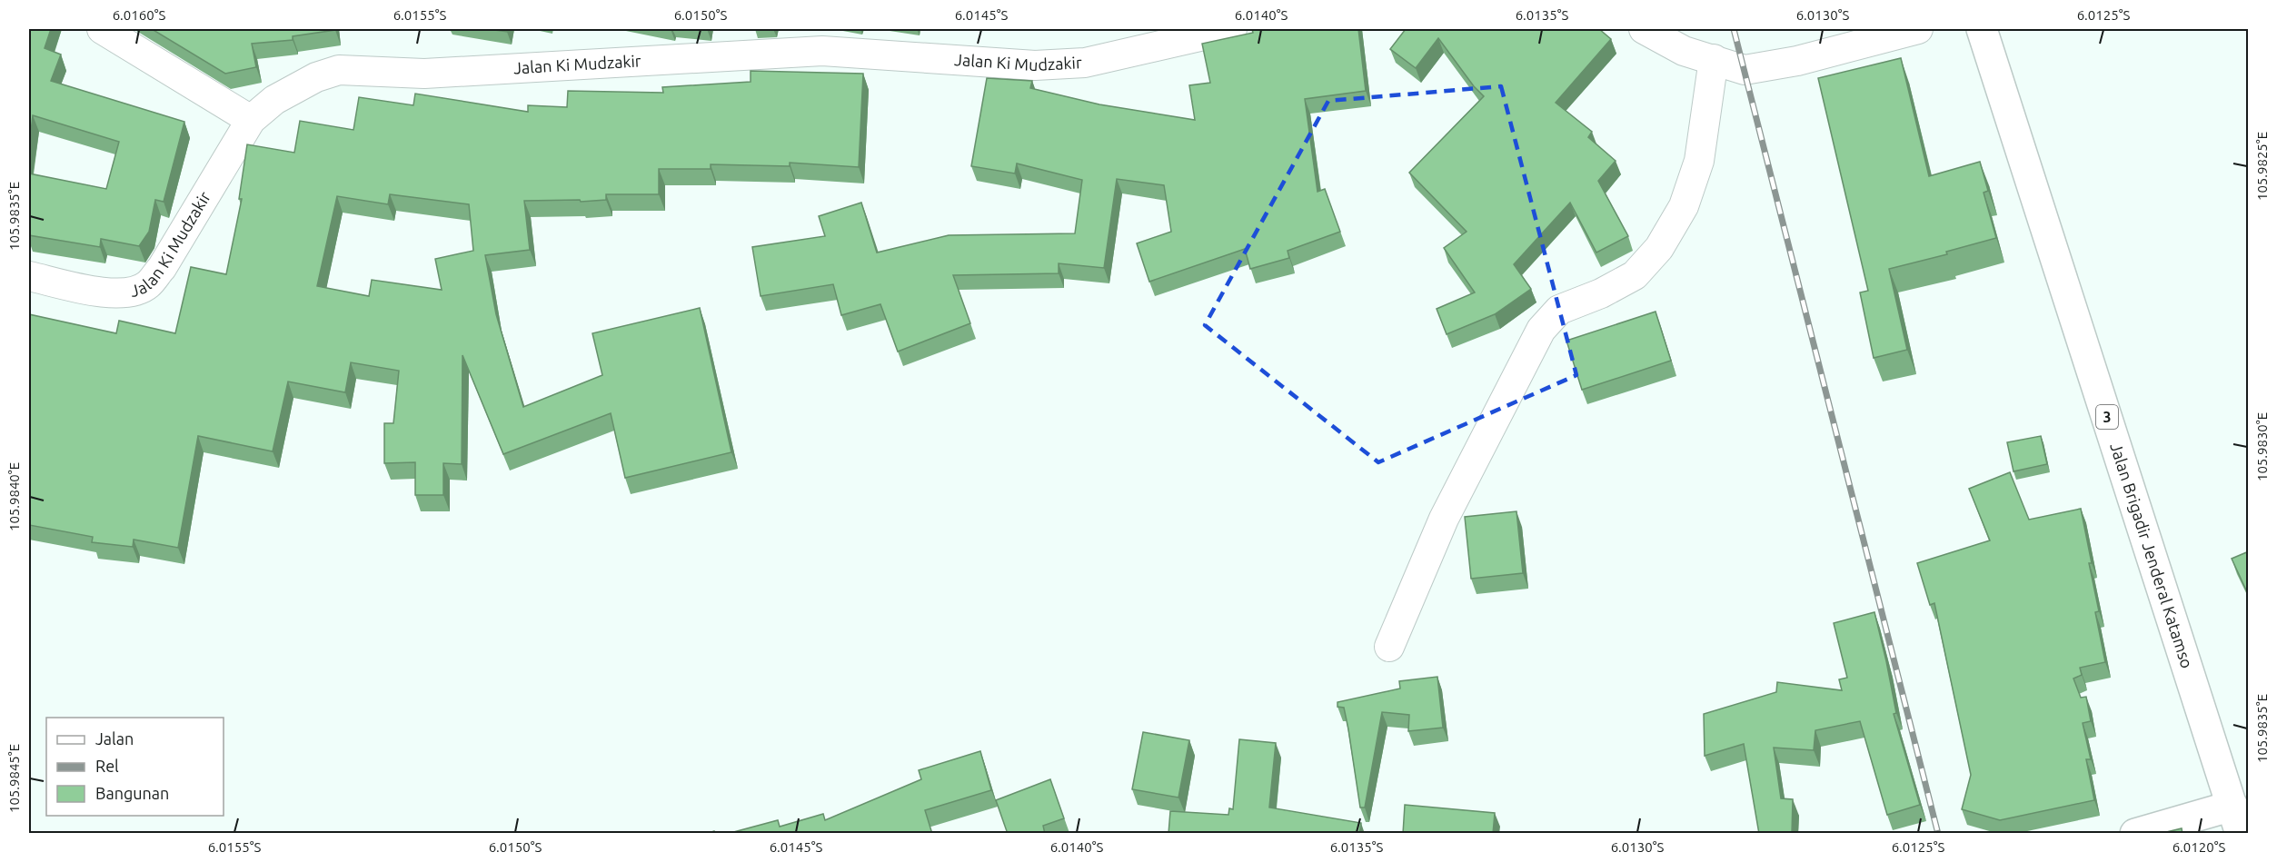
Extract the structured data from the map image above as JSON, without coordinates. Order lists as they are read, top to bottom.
{
  "streets": {
    "main road": ["3", "Jalan Brigadir Jenderal Katamso"],
    "street": ["Jalan Ki Mudzakir"]
  },
  "legend": ["Jalan", "Rel", "Bangunan"],
  "coordinates": [
    "6.0160°S",
    "6.0155°S",
    "6.0150°S",
    "6.0145°S",
    "6.0140°S",
    "6.0135°S",
    "6.0130°S",
    "6.0125°S",
    "105.9825°E",
    "105.9835°E",
    "105.9830°E",
    "105.9840°E",
    "105.9845°E",
    "6.0120°S"
  ]
}
